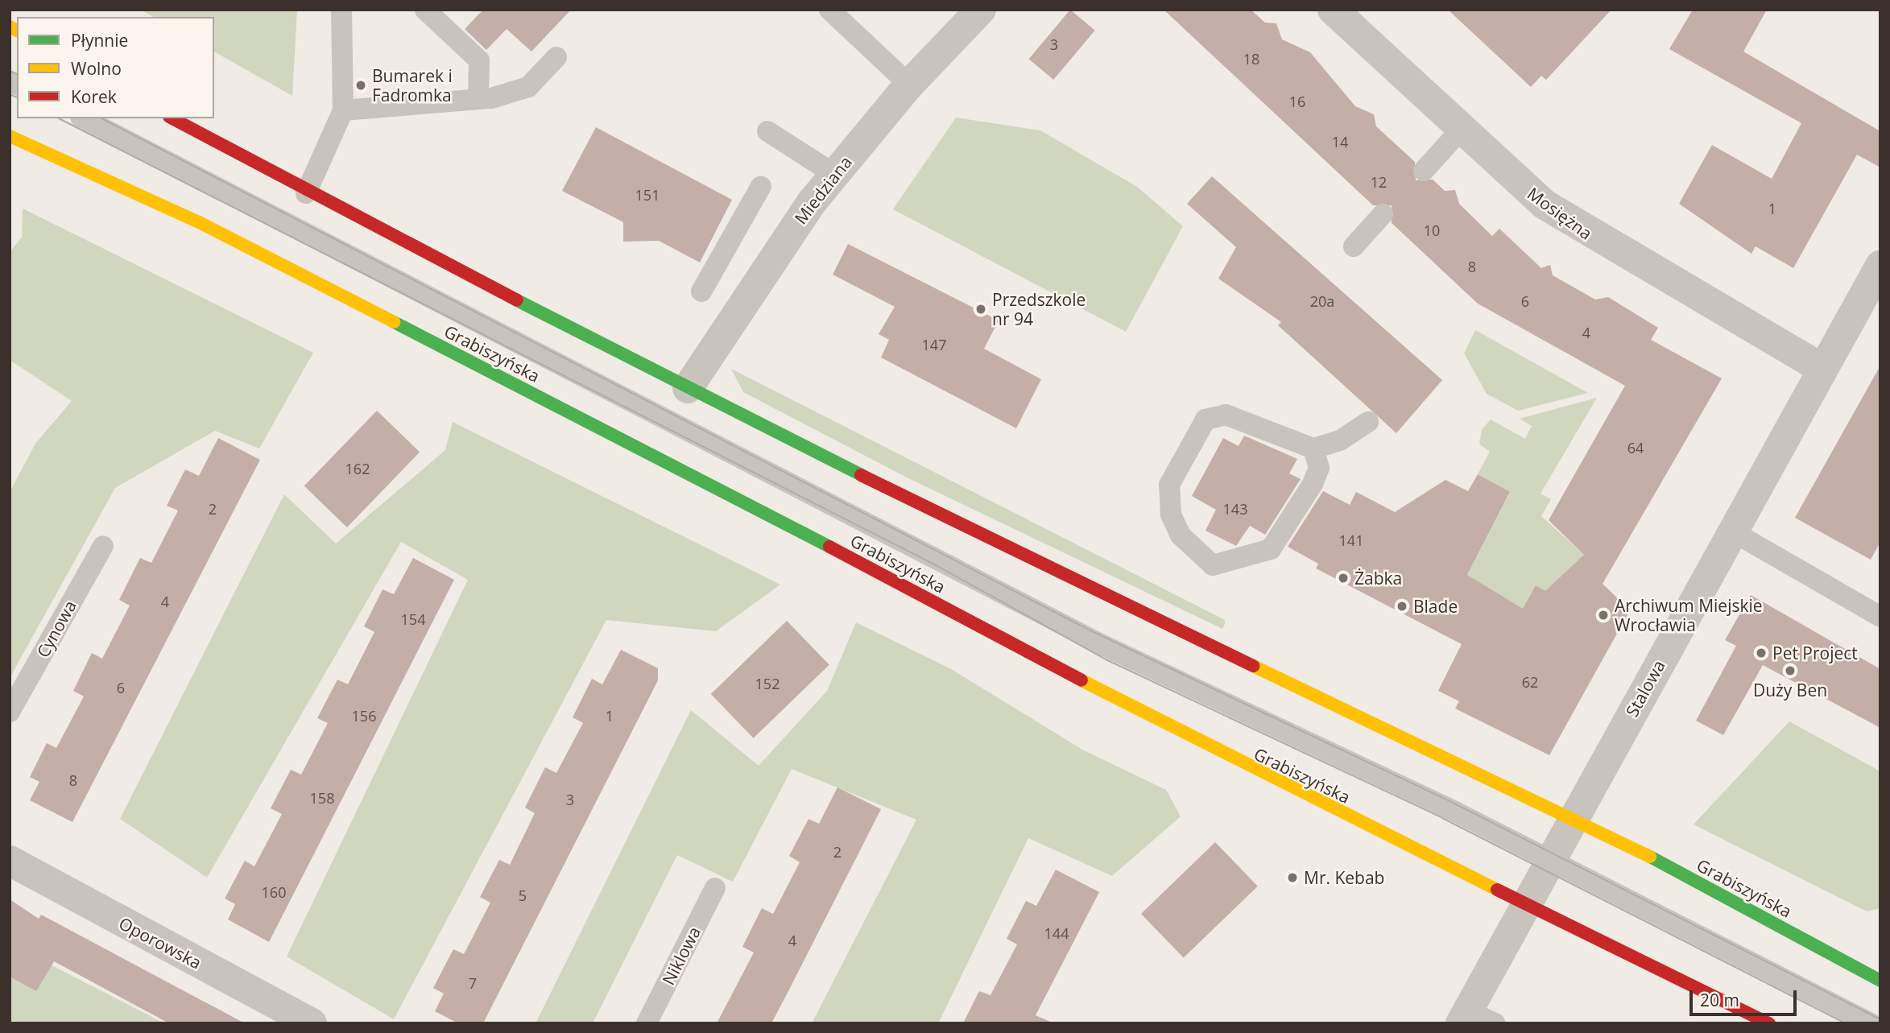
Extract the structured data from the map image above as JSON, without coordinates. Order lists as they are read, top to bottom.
{
  "streets": {
    "main road": ["Grabiszyńska"],
    "street": [
      "Miedziana",
      "Mosiężna",
      "Stalowa",
      "Oporowska"
    ],
    "lane": ["Cynowa", "Niklowa"]
  },
  "crossings": [
    ["Miedziana", "Grabiszyńska"],
    ["Mosiężna", "Stalowa"],
    ["Grabiszyńska", "Stalowa"]
  ],
  "places": [
    "Bumarek i Fadromka",
    "Przedszkole nr 94",
    "Żabka",
    "Blade",
    "Archiwum Miejskie Wrocławia",
    "Pet Project",
    "Duży Ben",
    "Mr. Kebab"
  ],
  "house_numbers": [
    "3",
    "18",
    "16",
    "14",
    "12",
    "151",
    "1",
    "10",
    "8",
    "20a",
    "6",
    "4",
    "147",
    "64",
    "162",
    "2",
    "143",
    "141",
    "4",
    "154",
    "62",
    "152",
    "6",
    "156",
    "1",
    "8",
    "158",
    "3",
    "2",
    "160",
    "5",
    "144",
    "4",
    "7"
  ],
  "legend": ["Płynnie", "Wolno", "Korek"],
  "scale_bar": "20 m"
}
